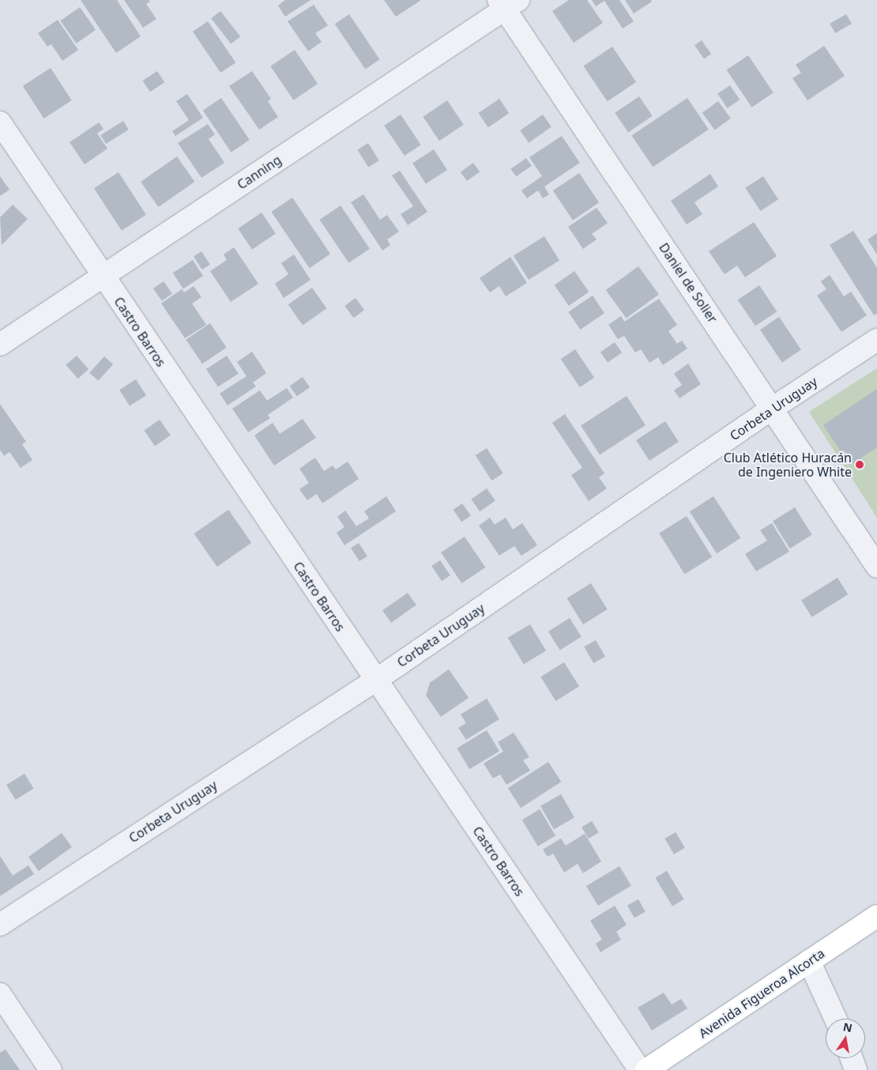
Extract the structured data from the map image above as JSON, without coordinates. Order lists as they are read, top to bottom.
{
  "streets": {
    "main road": ["Avenida Figueroa Alcorta"],
    "street": [
      "Canning",
      "Daniel de Solier",
      "Castro Barros",
      "Corbeta Uruguay"
    ]
  },
  "crossings": [
    ["Canning", "Daniel de Solier"],
    ["Canning", "Castro Barros"],
    ["Daniel de Solier", "Corbeta Uruguay"],
    ["Castro Barros", "Corbeta Uruguay"]
  ],
  "places": ["Club Atlético Huracán de Ingeniero White"],
  "north": "top"
}
